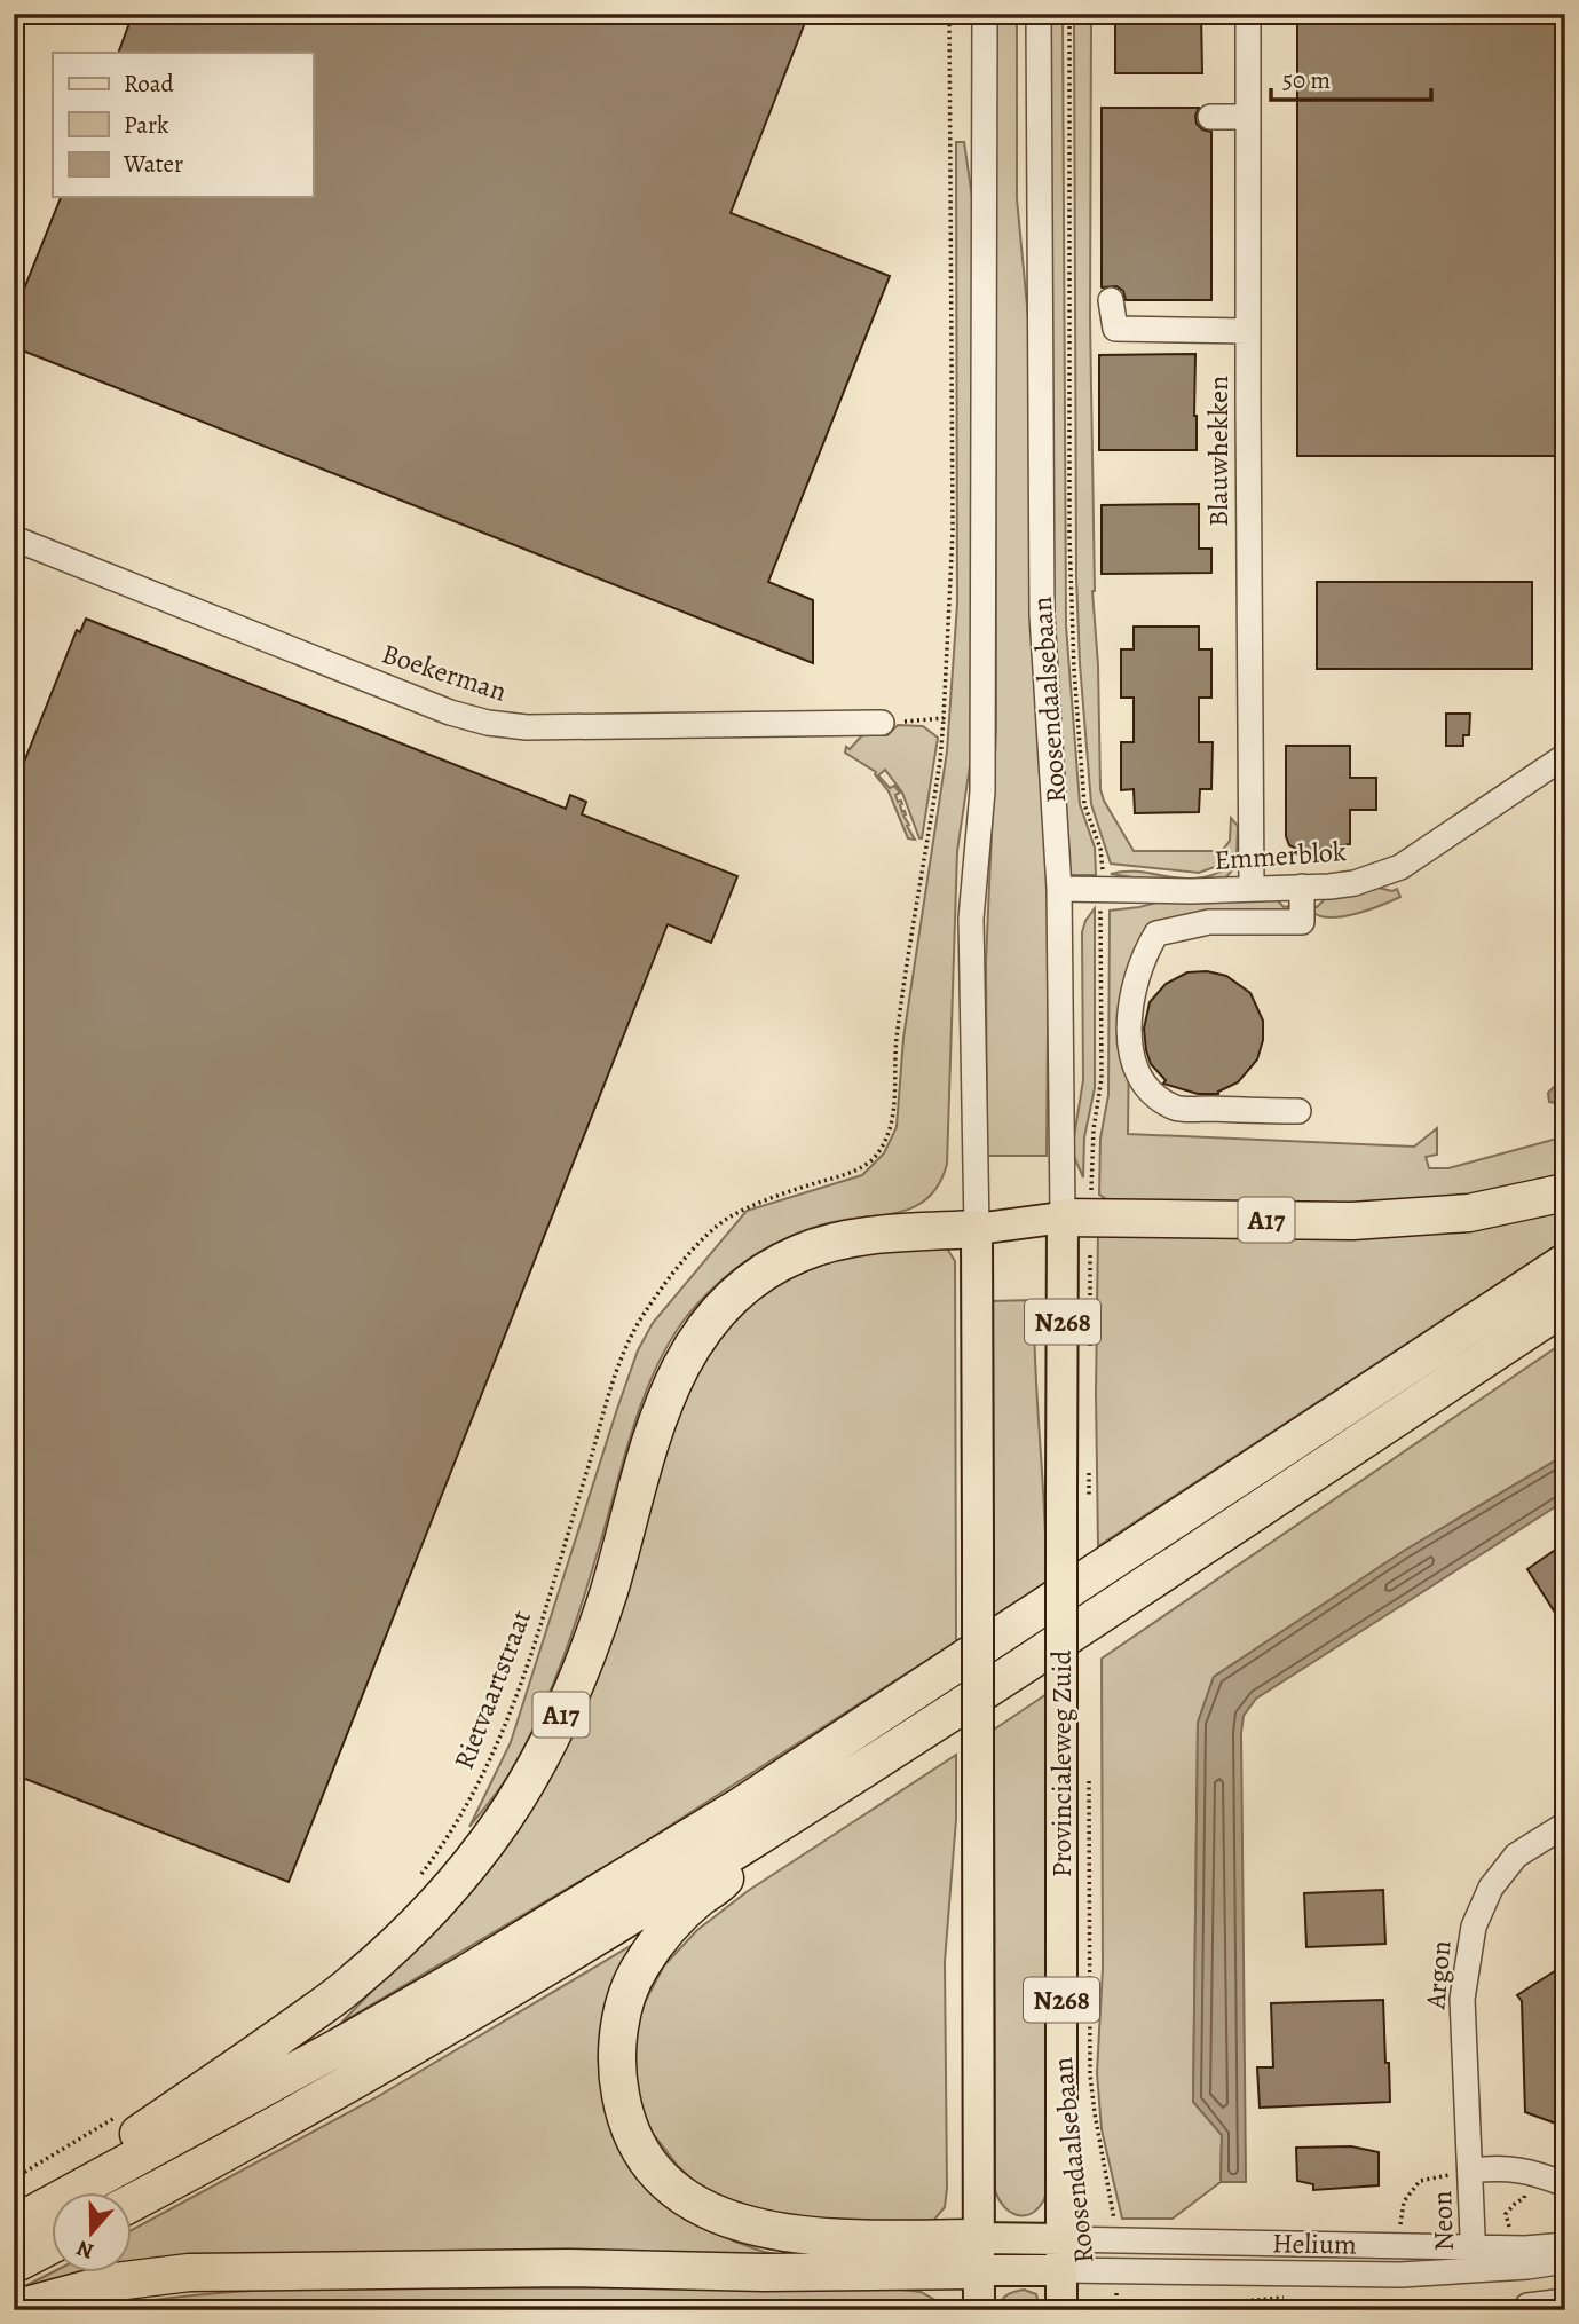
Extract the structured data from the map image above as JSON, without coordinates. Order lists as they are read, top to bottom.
{
  "streets": {
    "highway": ["A17"],
    "main road": ["N268", "Provincialeweg Zuid"],
    "street": [
      "Blauwhekken",
      "Boekerman",
      "Roosendaalsebaan",
      "Emmerblok",
      "Argon",
      "Neon",
      "Helium"
    ],
    "path": ["Rietvaartstraat"]
  },
  "crossings": [
    ["Blauwhekken", "Emmerblok"],
    ["Roosendaalsebaan", "Emmerblok"],
    ["Roosendaalsebaan", "A17"],
    ["Roosendaalsebaan", "Provincialeweg Zuid"],
    ["Roosendaalsebaan", "Helium"],
    ["A17", "Provincialeweg Zuid"],
    ["Provincialeweg Zuid", "Helium"],
    ["Argon", "Neon"],
    ["Neon", "Helium"]
  ],
  "legend": ["Road", "Park", "Water"],
  "scale_bar": "50 m",
  "north": "bottom"
}
